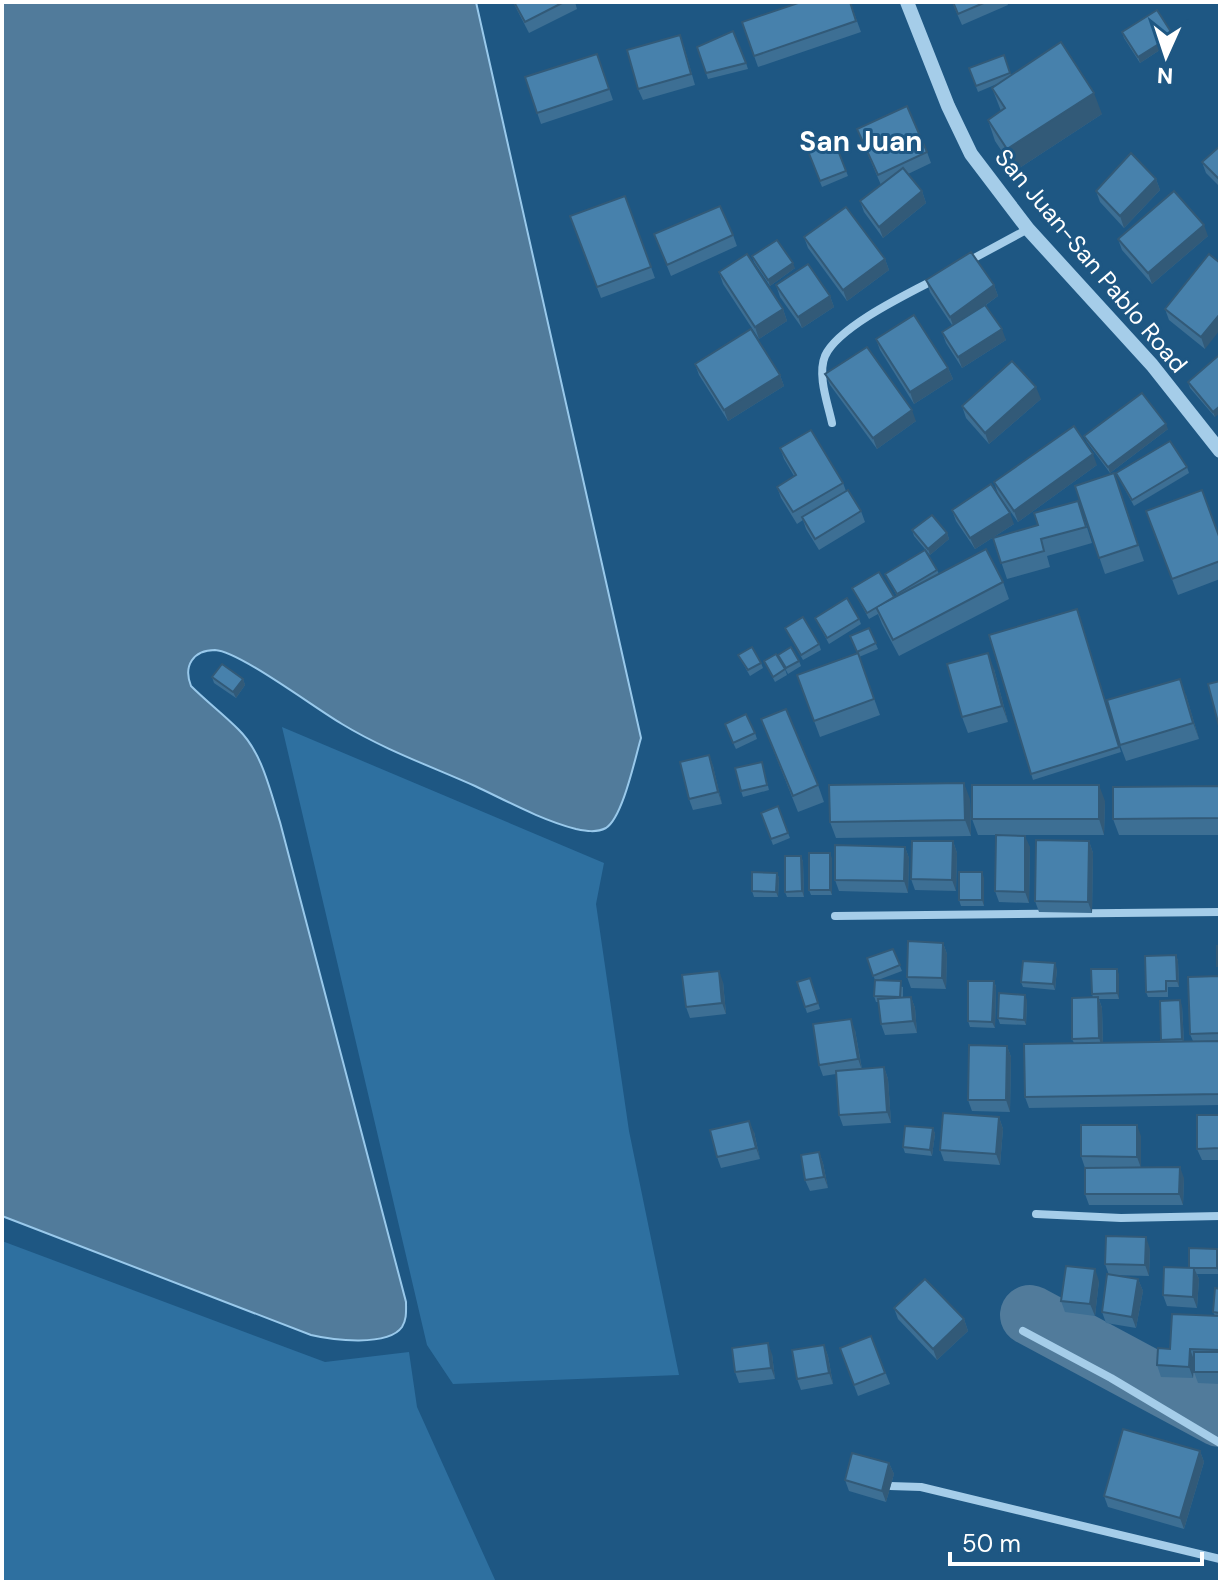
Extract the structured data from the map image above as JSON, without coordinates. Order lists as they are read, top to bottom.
{
  "streets": {
    "street": ["San Juan-San Pablo Road"]
  },
  "districts": ["San Juan"],
  "scale_bar": "50 m",
  "north": "bottom"
}
